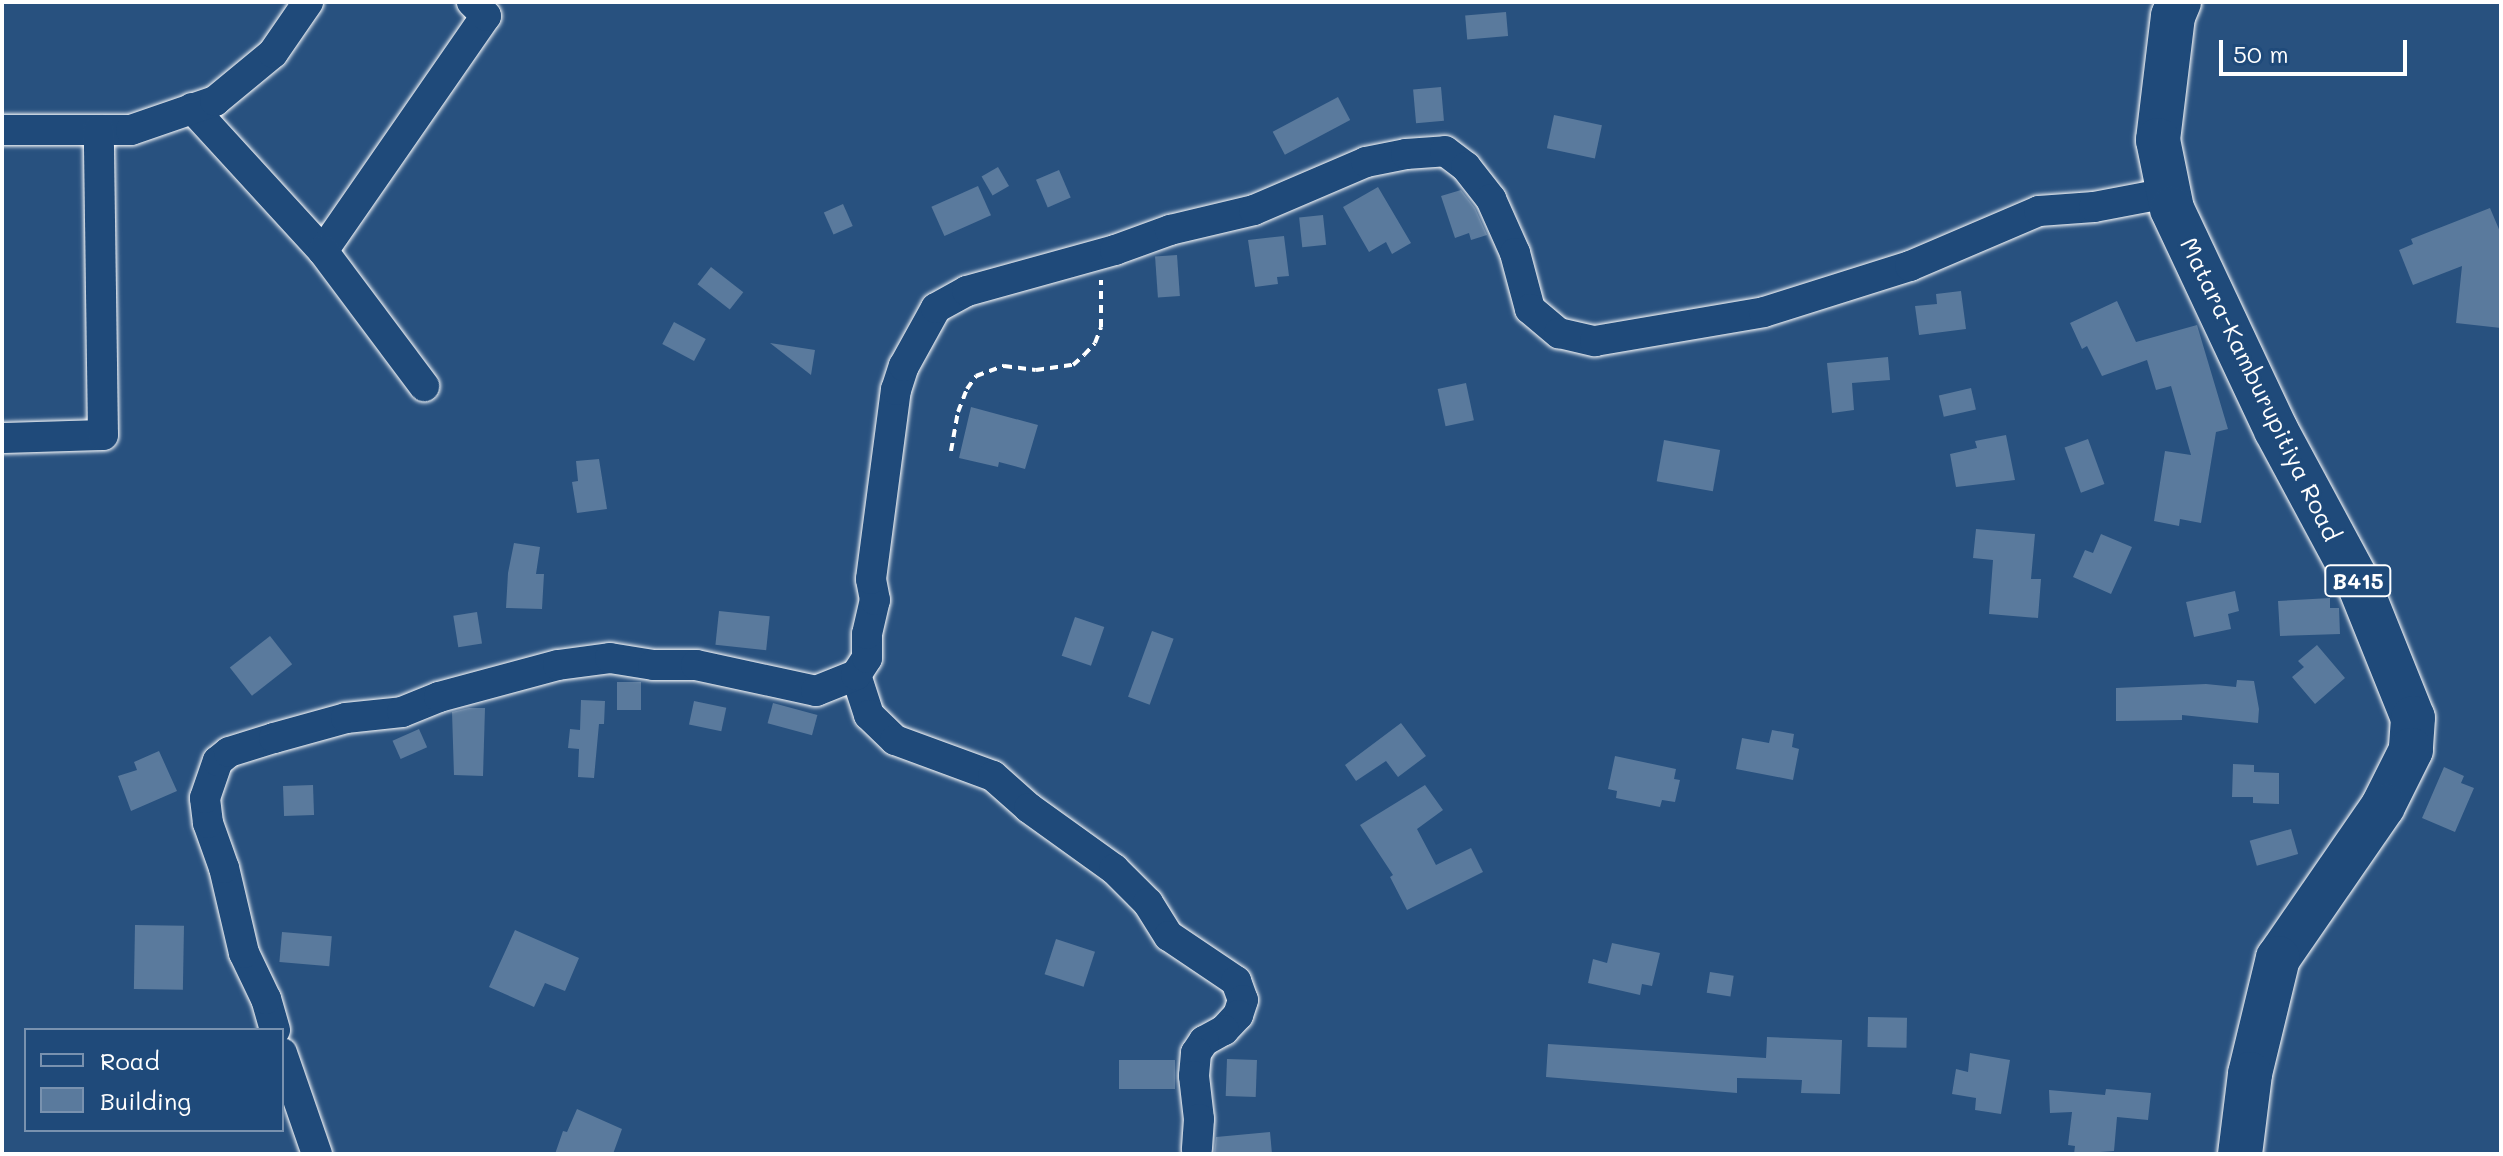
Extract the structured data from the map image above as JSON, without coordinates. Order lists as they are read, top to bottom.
{
  "streets": {
    "main road": ["Matara-Kamburupitiya Road", "B415"]
  },
  "legend": ["Road", "Building"],
  "scale_bar": "50 m"
}
